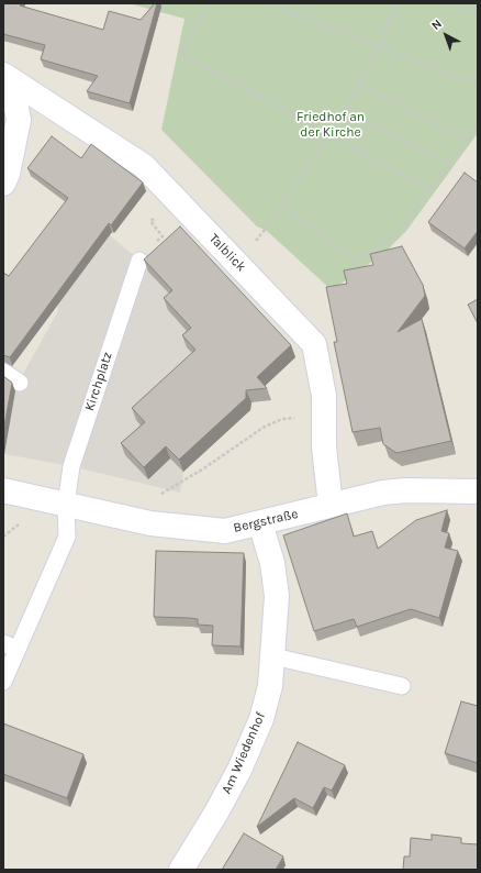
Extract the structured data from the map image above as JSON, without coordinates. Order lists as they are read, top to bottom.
{
  "streets": {
    "street": ["Talblick", "Bergstraße", "Am Wiedenhof"],
    "lane": ["Kirchplatz"]
  },
  "crossings": [
    ["Talblick", "Bergstraße"],
    ["Kirchplatz", "Bergstraße"],
    ["Bergstraße", "Am Wiedenhof"]
  ],
  "parks": ["Friedhof an der Kirche"],
  "north": "top left"
}
